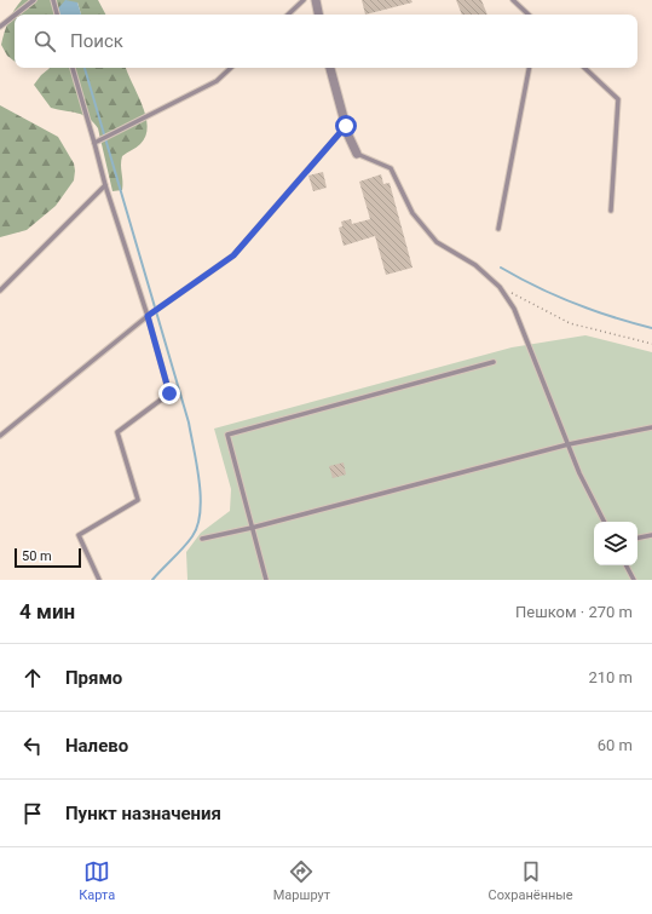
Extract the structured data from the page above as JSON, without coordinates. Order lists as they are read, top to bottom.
{
  "scale_bar": "50 m",
  "page": {
    "search": "Поиск",
    "scale": "50 m",
    "heading": ["4 мин", "Пешком · 270 m"],
    "list": [
      ["Прямо", "210 m"],
      ["Налево", "60 m"],
      "Пункт назначения"
    ],
    "nav": ["Карта", "Маршрут", "Сохранённые"]
  }
}
